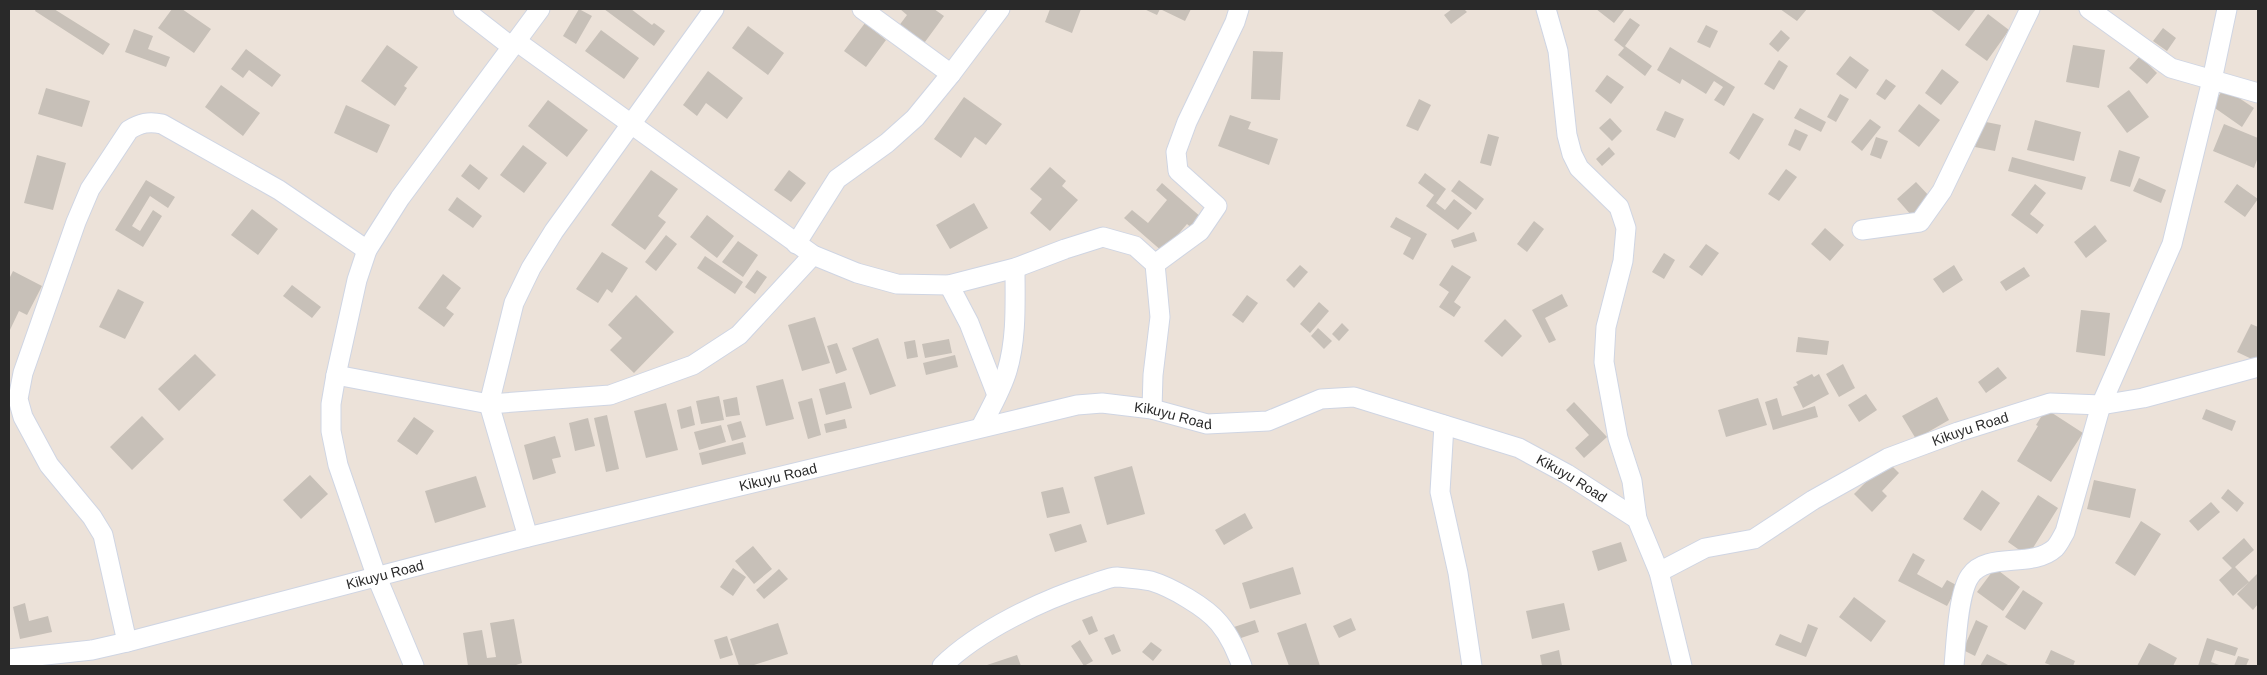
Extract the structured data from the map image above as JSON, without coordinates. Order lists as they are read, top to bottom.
{
  "streets": {
    "street": ["Kikuyu Road"]
  }
}
